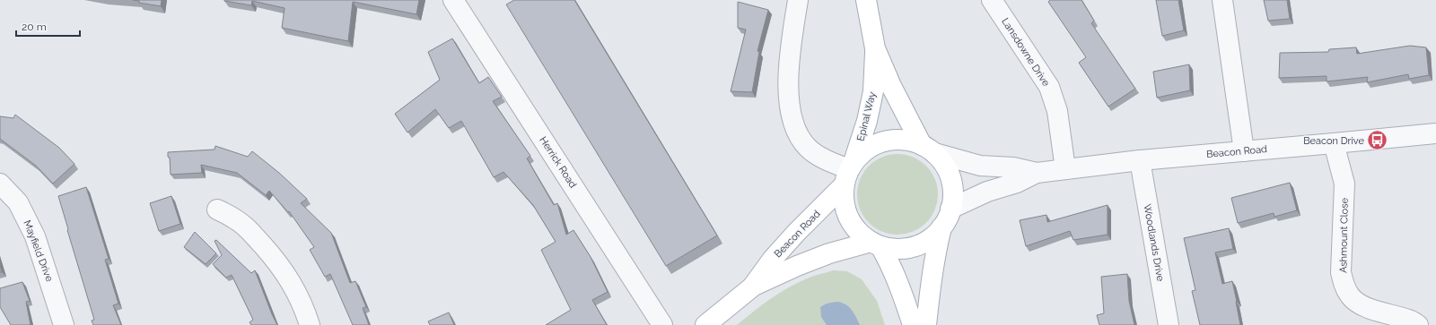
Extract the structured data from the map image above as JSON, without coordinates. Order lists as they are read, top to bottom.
{
  "streets": {
    "main road": ["Epinal Way", "Beacon Road"],
    "street": [
      "Lansdowne Drive",
      "Herrick Road",
      "Ashmount Close",
      "Woodlands Drive",
      "Mayfield Drive"
    ]
  },
  "crossings": [
    ["Lansdowne Drive", "Beacon Road"],
    ["Epinal Way", "Beacon Road"],
    ["Beacon Road", "Ashmount Close"],
    ["Beacon Road", "Woodlands Drive"]
  ],
  "places": {
    "bus stop": ["Beacon Drive"]
  },
  "scale_bar": "20 m"
}
